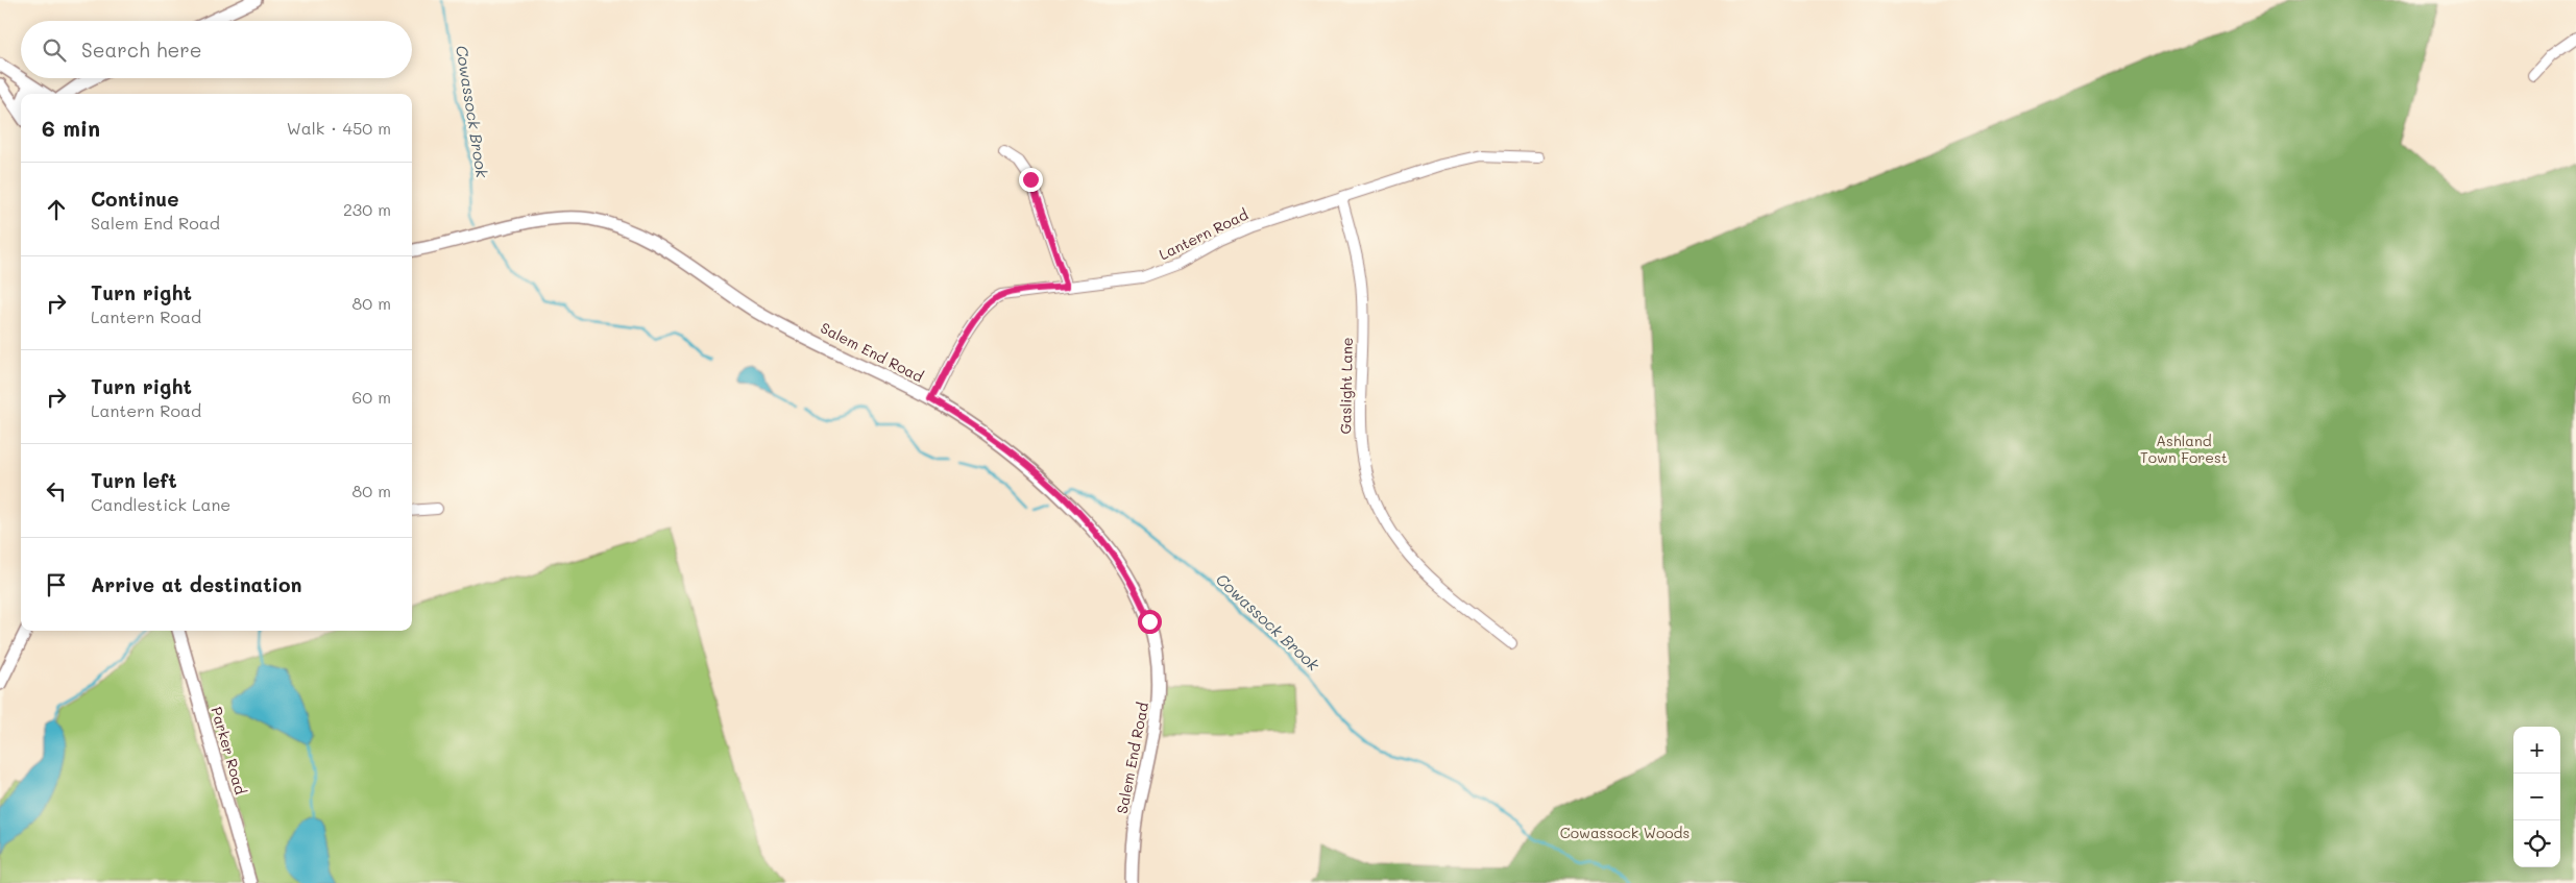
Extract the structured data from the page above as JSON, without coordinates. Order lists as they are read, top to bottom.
{
  "streets": {
    "street": [
      "Lantern Road",
      "Salem End Road",
      "Gaslight Lane",
      "Parker Road"
    ]
  },
  "crossings": [
    ["Lantern Road", "Salem End Road"],
    ["Lantern Road", "Gaslight Lane"]
  ],
  "water": ["Cowassock Brook"],
  "parks": ["Ashland Town Forest", "Cowassock Woods"],
  "page": {
    "search": "Search here",
    "heading": ["6 min", "Walk · 450 m"],
    "list": [
      ["Continue", "Salem End Road", "230 m"],
      ["Turn right", "Lantern Road", "80 m"],
      ["Turn right", "Lantern Road", "60 m"],
      ["Turn left", "Candlestick Lane", "80 m"],
      "Arrive at destination"
    ],
    "map_buttons": ["+", "−"]
  }
}
